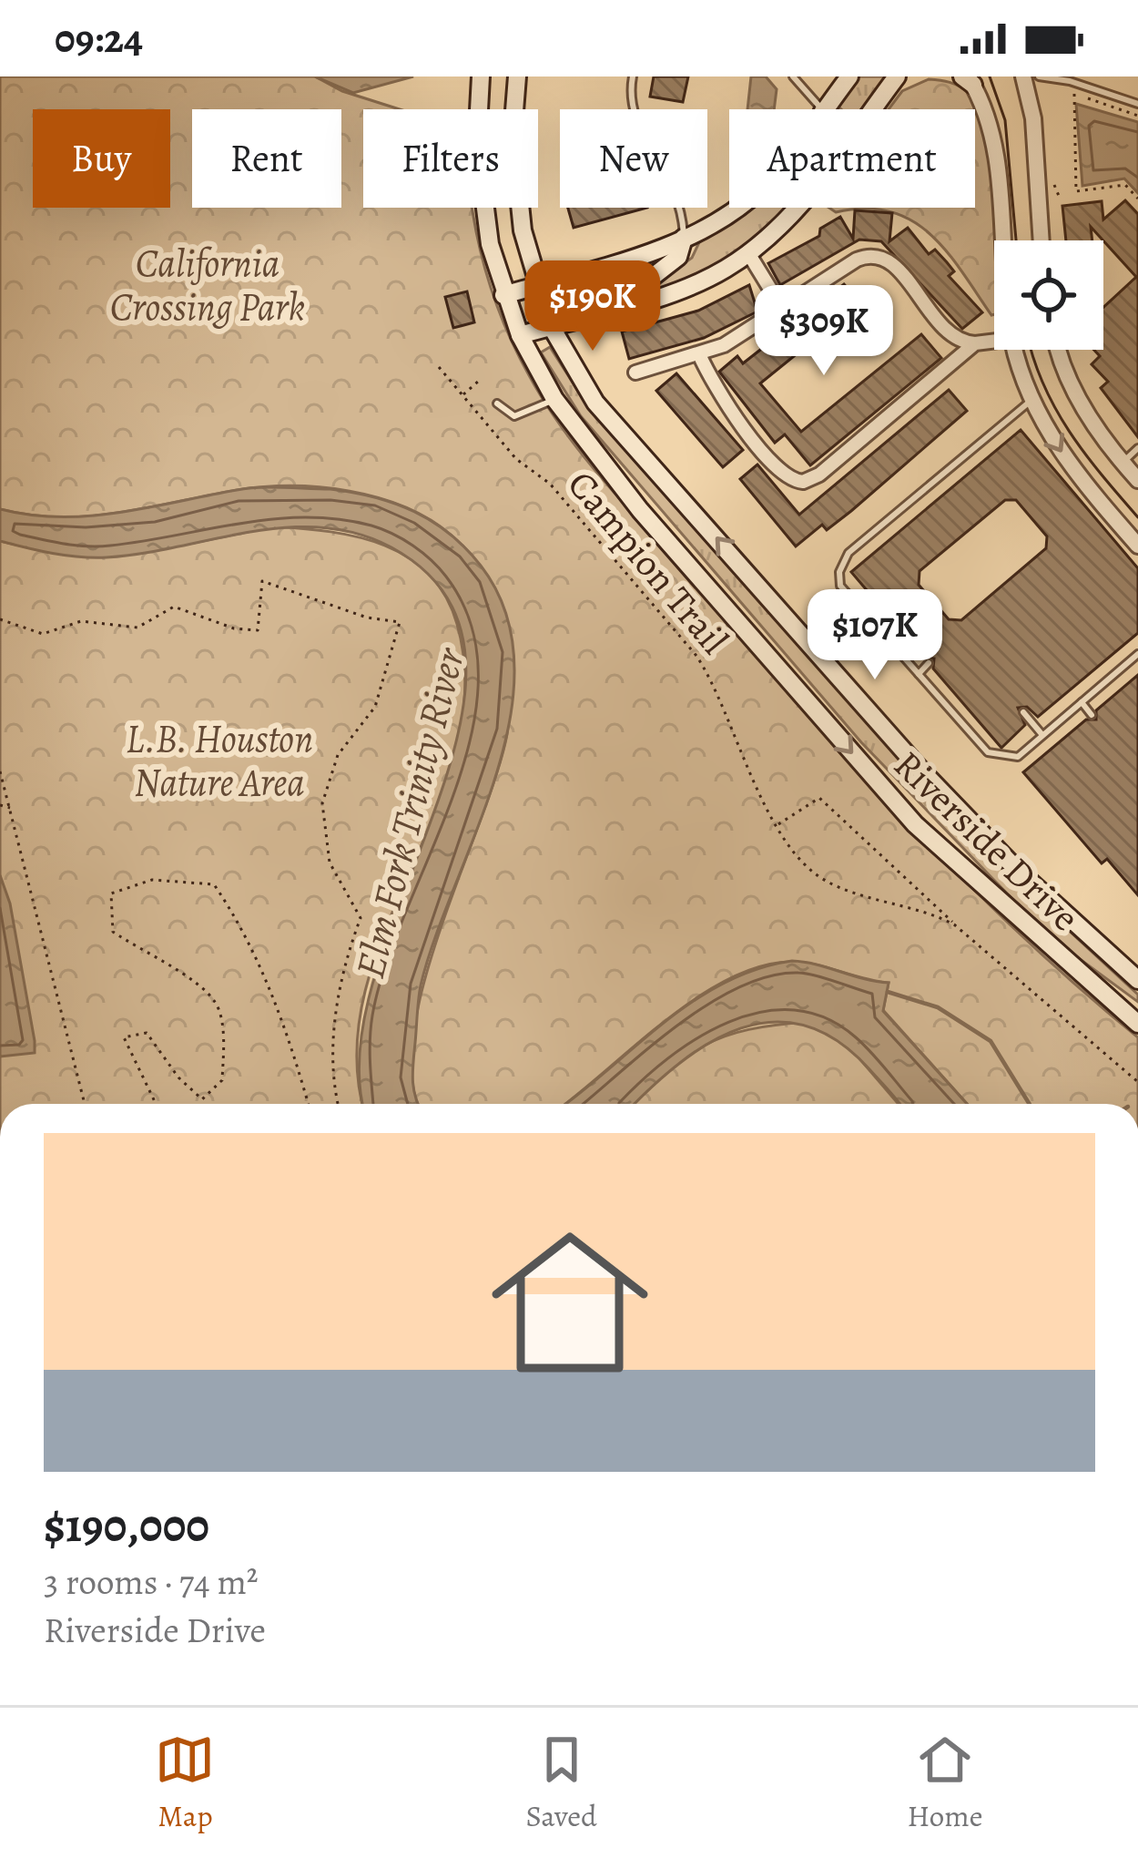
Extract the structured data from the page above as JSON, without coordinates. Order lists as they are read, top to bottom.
{
  "streets": {
    "main road": ["Riverside Drive"],
    "path": ["Campion Trail"]
  },
  "water": ["Elm Fork Trinity River"],
  "parks": ["California Crossing Park", "L.B. Houston Nature Area"],
  "page": {
    "status": "09:24",
    "chip": [
      "Buy",
      "Rent",
      "Filters",
      "New",
      "Apartment"
    ],
    "price": ["$190K", "$309K", "$107K"],
    "list": [
      {
        "name": "$190,000",
        "note": "3 rooms · 74 m² · Riverside Drive"
      }
    ],
    "tabs": ["Map", "Saved", "Home"]
  }
}
